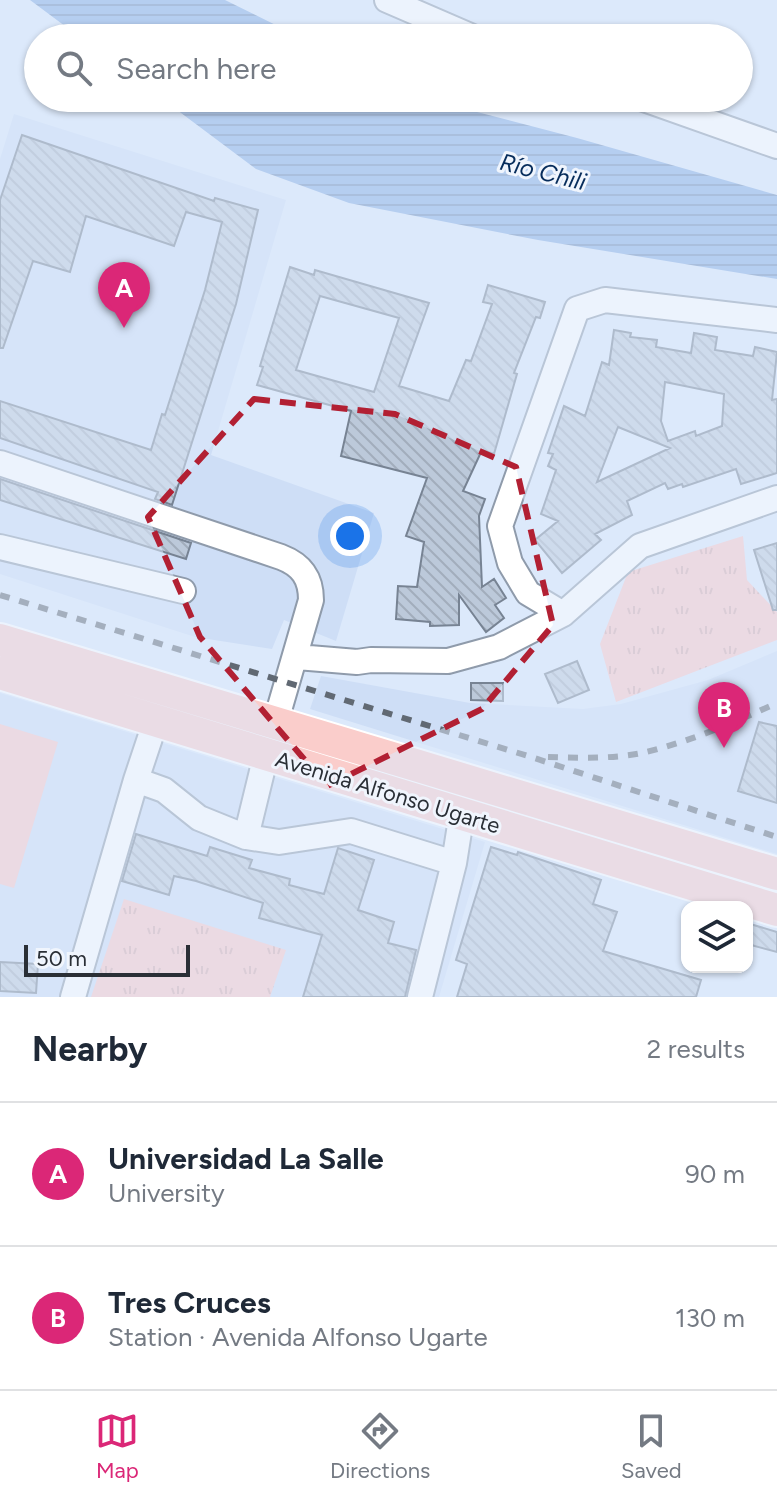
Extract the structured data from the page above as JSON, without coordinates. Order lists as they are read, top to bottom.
{
  "streets": {
    "main road": ["Avenida Alfonso Ugarte"]
  },
  "water": ["Río Chili"],
  "scale_bar": "50 m",
  "page": {
    "search": "Search here",
    "pins": ["A", "B"],
    "scale": "50 m",
    "heading": ["Nearby", "2 results"],
    "list": [
      {
        "mark": "A",
        "name": "Universidad La Salle",
        "note": "University",
        "value": "90 m"
      },
      {
        "mark": "B",
        "name": "Tres Cruces",
        "note": "Station · Avenida Alfonso Ugarte",
        "value": "130 m"
      }
    ],
    "nav": ["Map", "Directions", "Saved"]
  }
}
